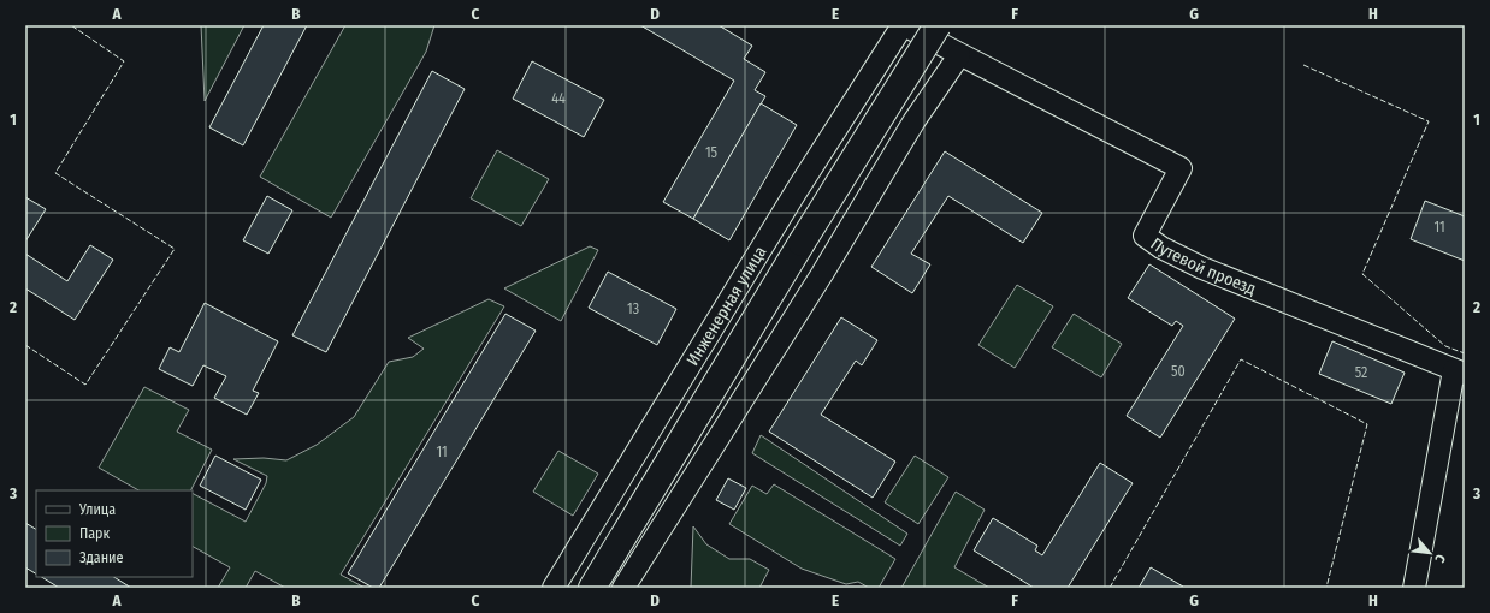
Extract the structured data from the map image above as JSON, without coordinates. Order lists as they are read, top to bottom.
{
  "streets": {
    "street": ["Путевой проезд", "Инженерная улица"]
  },
  "crossings": [
    ["Путевой проезд", "Инженерная улица"]
  ],
  "house_numbers": [
    "44",
    "15",
    "11",
    "13",
    "50",
    "52",
    "11"
  ],
  "legend": ["Улица", "Парк", "Здание"],
  "north": "bottom right",
  "grid": {
    "columns": [
      "A",
      "B",
      "C",
      "D",
      "E",
      "F",
      "G",
      "H"
    ],
    "rows": ["1", "2", "3"]
  }
}
